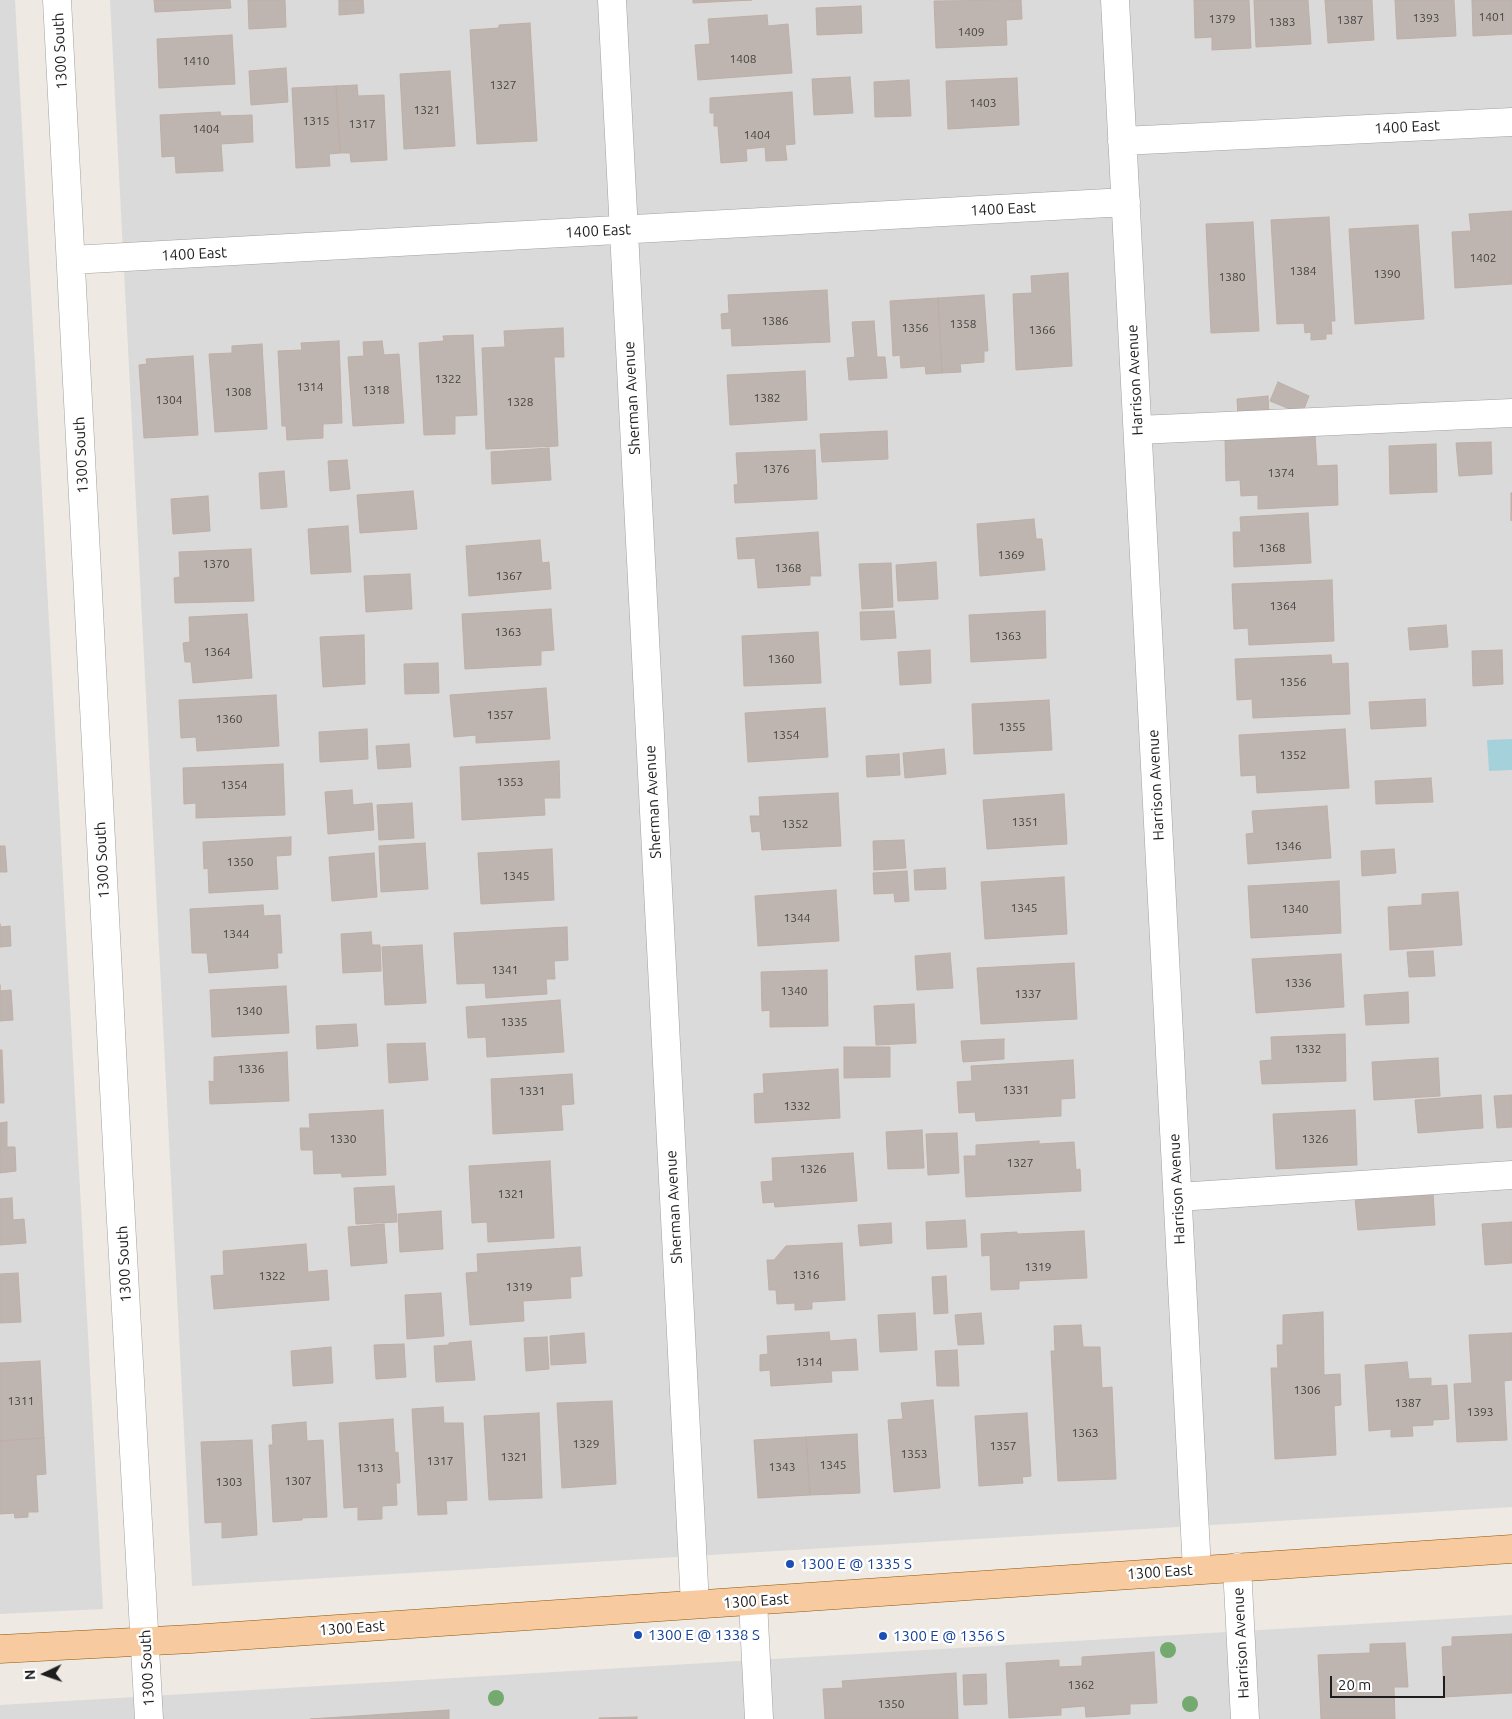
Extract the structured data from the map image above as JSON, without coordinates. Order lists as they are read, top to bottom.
{
  "streets": {
    "main road": ["1300 East"],
    "street": [
      "1300 South",
      "1400 East",
      "Harrison Avenue",
      "Sherman Avenue"
    ]
  },
  "crossings": [
    ["1300 South", "1400 East"],
    ["1300 South", "1300 East"],
    ["1400 East", "Harrison Avenue"],
    ["1400 East", "Sherman Avenue"],
    ["Harrison Avenue", "1300 East"],
    ["Sherman Avenue", "1300 East"]
  ],
  "places": ["1300 E @ 1335 S", "1300 E @ 1338 S", "1300 E @ 1356 S"],
  "house_numbers": [
    "1401",
    "1393",
    "1379",
    "1387",
    "1383",
    "1409",
    "1408",
    "1410",
    "1327",
    "1403",
    "1321",
    "1315",
    "1317",
    "1404",
    "1404",
    "1402",
    "1384",
    "1390",
    "1380",
    "1386",
    "1358",
    "1356",
    "1366",
    "1322",
    "1314",
    "1318",
    "1308",
    "1382",
    "1304",
    "1328",
    "1376",
    "1374",
    "1368",
    "1369",
    "1370",
    "1368",
    "1367",
    "1364",
    "1363",
    "1363",
    "1364",
    "1360",
    "1356",
    "1357",
    "1360",
    "1355",
    "1354",
    "1352",
    "1353",
    "1354",
    "1351",
    "1352",
    "1346",
    "1350",
    "1345",
    "1345",
    "1340",
    "1344",
    "1344",
    "1341",
    "1336",
    "1340",
    "1337",
    "1340",
    "1335",
    "1332",
    "1336",
    "1331",
    "1331",
    "1332",
    "1330",
    "1326",
    "1327",
    "1326",
    "1321",
    "1319",
    "1316",
    "1322",
    "1319",
    "1314",
    "1306",
    "1311",
    "1387",
    "1393",
    "1363",
    "1329",
    "1357",
    "1353",
    "1321",
    "1317",
    "1345",
    "1343",
    "1313",
    "1307",
    "1303",
    "1362",
    "1350"
  ],
  "scale_bar": "20 m",
  "north": "left"
}
